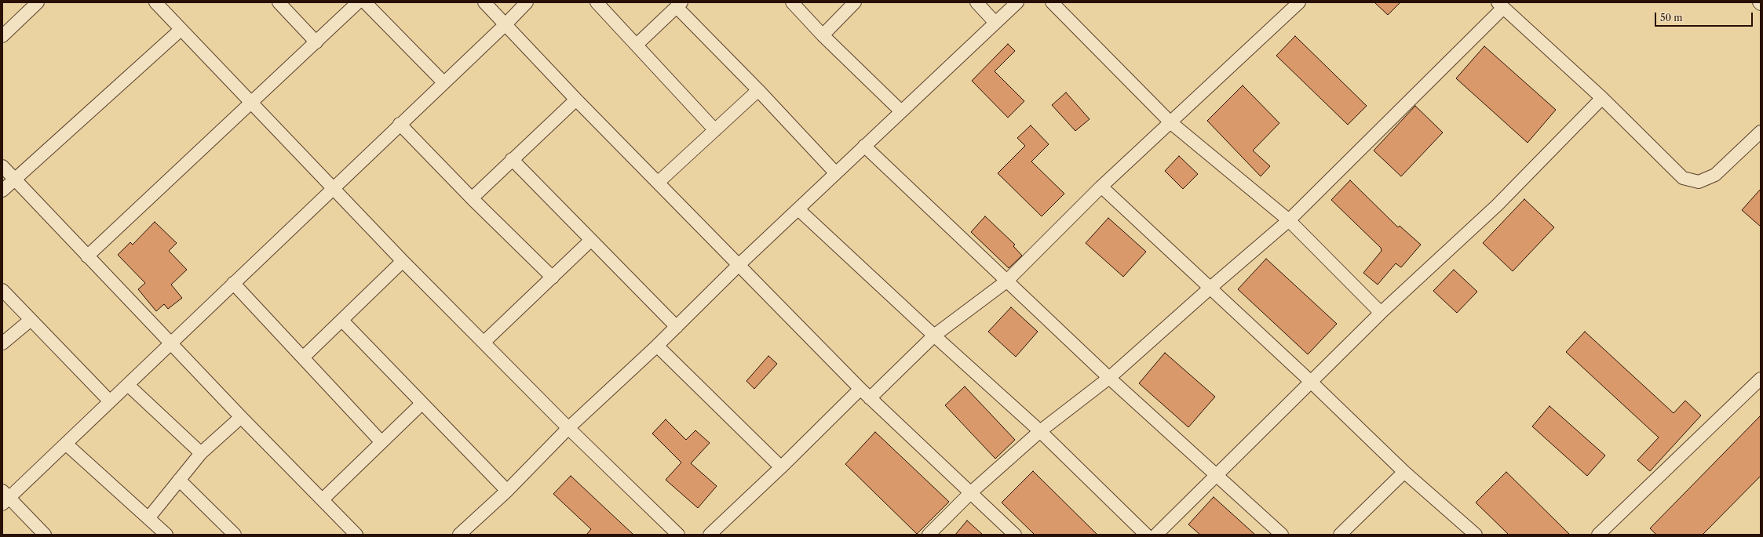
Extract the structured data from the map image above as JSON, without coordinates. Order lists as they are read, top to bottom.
{
  "scale_bar": "50 m"
}
